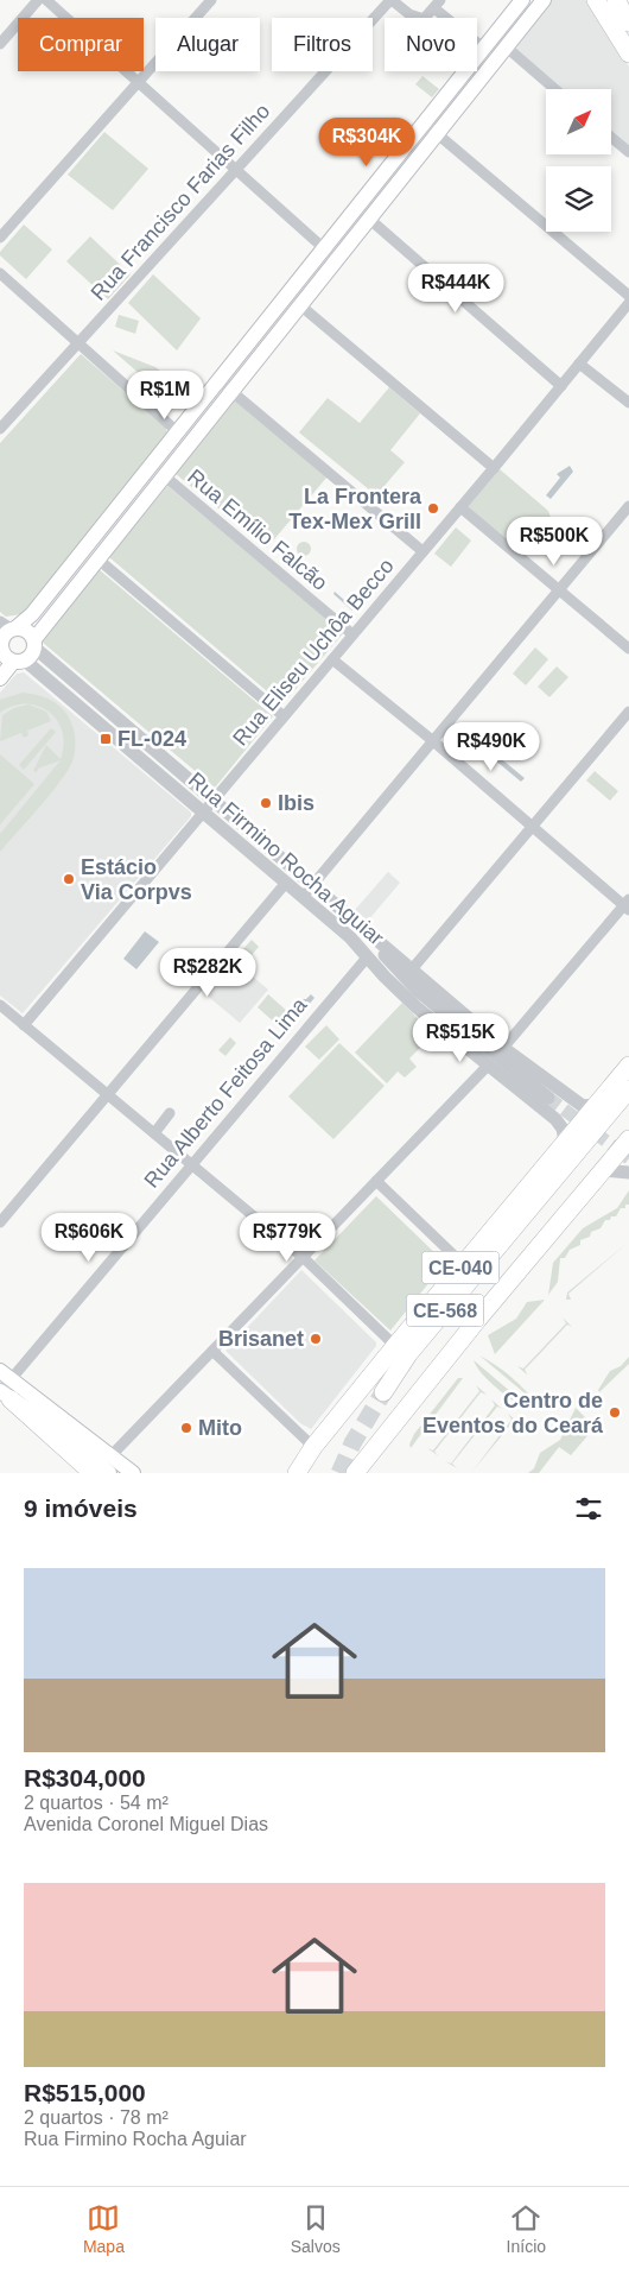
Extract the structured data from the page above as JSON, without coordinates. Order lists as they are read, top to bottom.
{
  "streets": {
    "main road": ["CE-040", "CE-568"],
    "street": [
      "Rua Francisco Farias Filho",
      "Rua Emílio Falcão",
      "Rua Eliseu Uchôa Becco",
      "Rua Firmino Rocha Aguiar",
      "Rua Alberto Feitosa Lima"
    ]
  },
  "crossings": [
    ["Rua Emílio Falcão", "Rua Eliseu Uchôa Becco"],
    ["Rua Eliseu Uchôa Becco", "Rua Firmino Rocha Aguiar"],
    ["Rua Firmino Rocha Aguiar", "Rua Alberto Feitosa Lima"],
    ["Rua Firmino Rocha Aguiar", "CE-040"],
    ["CE-040", "CE-568"]
  ],
  "places": {
    "other": [
      "La Frontera Tex-Mex Grill",
      "Ibis",
      "Estácio Via Corpvs",
      "Brisanet",
      "Centro de Eventos do Ceará",
      "Mito"
    ],
    "transit": ["FL-024"]
  },
  "north": "top right",
  "page": {
    "chip": [
      "Comprar",
      "Alugar",
      "Filtros",
      "Novo"
    ],
    "price": [
      "R$304K",
      "R$444K",
      "R$1M",
      "R$500K",
      "R$490K",
      "R$282K",
      "R$515K",
      "R$606K",
      "R$779K"
    ],
    "heading": "9 imóveis",
    "list": [
      {
        "name": "R$304,000",
        "note": "2 quartos · 54 m² · Avenida Coronel Miguel Dias"
      },
      {
        "name": "R$515,000",
        "note": "2 quartos · 78 m² · Rua Firmino Rocha Aguiar"
      }
    ],
    "tabs": ["Mapa", "Salvos", "Início"]
  }
}
